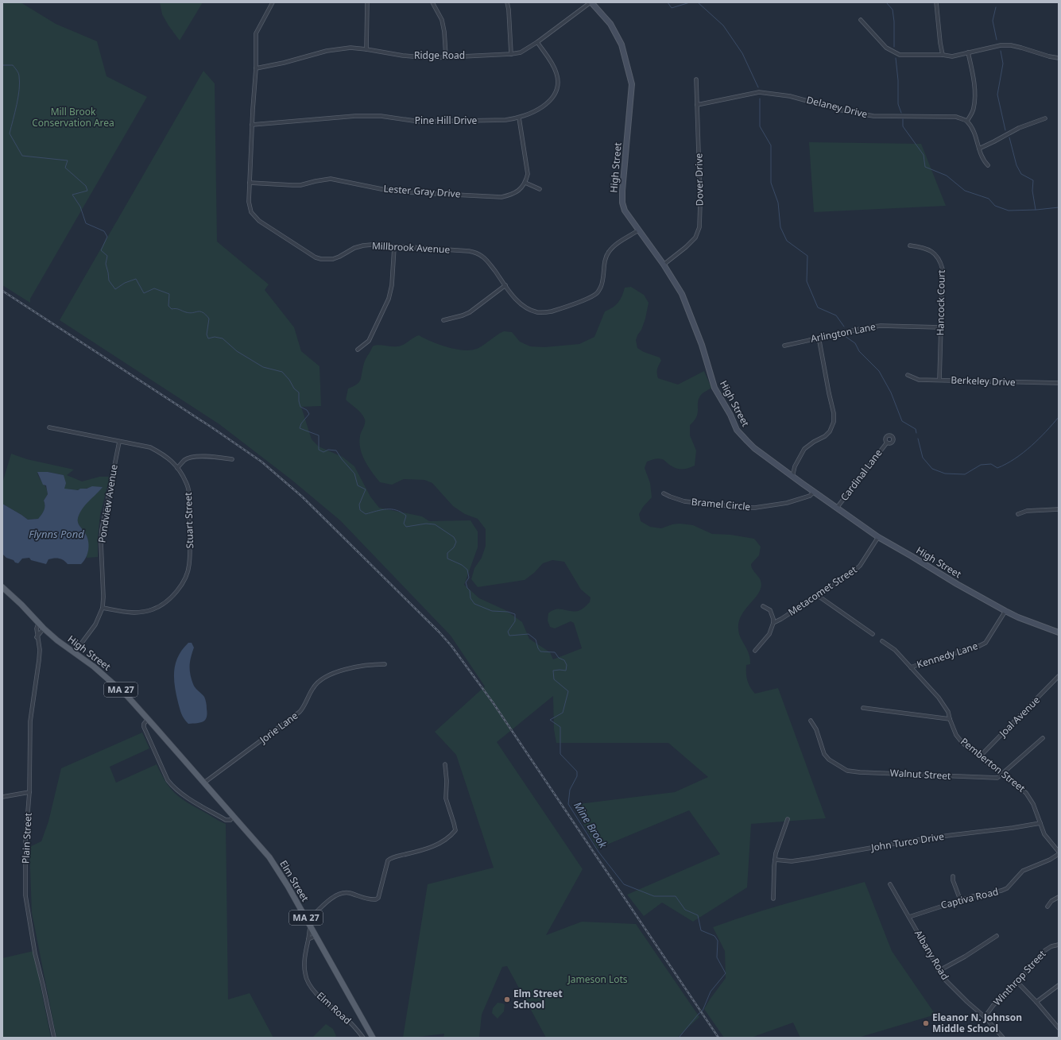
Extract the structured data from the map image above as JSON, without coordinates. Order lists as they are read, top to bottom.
{
  "streets": {
    "main road": ["High Street", "MA 27", "Elm Street"],
    "street": [
      "Ridge Road",
      "Delaney Drive",
      "Pine Hill Drive",
      "Dover Drive",
      "Lester Gray Drive",
      "Millbrook Avenue",
      "Hancock Court",
      "Arlington Lane",
      "Berkeley Drive",
      "Cardinal Lane",
      "Pondview Avenue",
      "Bramel Circle",
      "Stuart Street",
      "Metacomet Street",
      "Kennedy Lane",
      "Joal Avenue",
      "Jorie Lane",
      "Pemberton Street",
      "Walnut Street",
      "Plain Street",
      "John Turco Drive",
      "Captiva Road",
      "Albany Road",
      "Winthrop Street",
      "Elm Road"
    ]
  },
  "crossings": [
    ["Ridge Road", "Pine Hill Drive"],
    ["Ridge Road", "High Street"],
    ["Ridge Road", "Millbrook Avenue"],
    ["Delaney Drive", "Dover Drive"],
    ["Pine Hill Drive", "Millbrook Avenue"],
    ["High Street", "Dover Drive"],
    ["High Street", "Millbrook Avenue"],
    ["High Street", "Cardinal Lane"],
    ["High Street", "Pondview Avenue"],
    ["High Street", "Bramel Circle"],
    ["High Street", "Metacomet Street"],
    ["High Street", "Kennedy Lane"],
    ["High Street", "Jorie Lane"],
    ["High Street", "Plain Street"],
    ["High Street", "Elm Street"],
    ["Lester Gray Drive", "Millbrook Avenue"],
    ["Hancock Court", "Arlington Lane"],
    ["Hancock Court", "Berkeley Drive"],
    ["Pondview Avenue", "Stuart Street"],
    ["Kennedy Lane", "Pemberton Street"],
    ["Joal Avenue", "Pemberton Street"],
    ["Pemberton Street", "Walnut Street"],
    ["Pemberton Street", "John Turco Drive"],
    ["Pemberton Street", "Captiva Road"],
    ["Elm Street", "Elm Road"],
    ["Captiva Road", "Albany Road"],
    ["Albany Road", "Winthrop Street"]
  ],
  "water": ["Flynns Pond", "Mine Brook"],
  "parks": ["Mill Brook Conservation Area", "Jameson Lots"],
  "places": ["Elm Street School", "Eleanor N. Johnson Middle School"]
}
